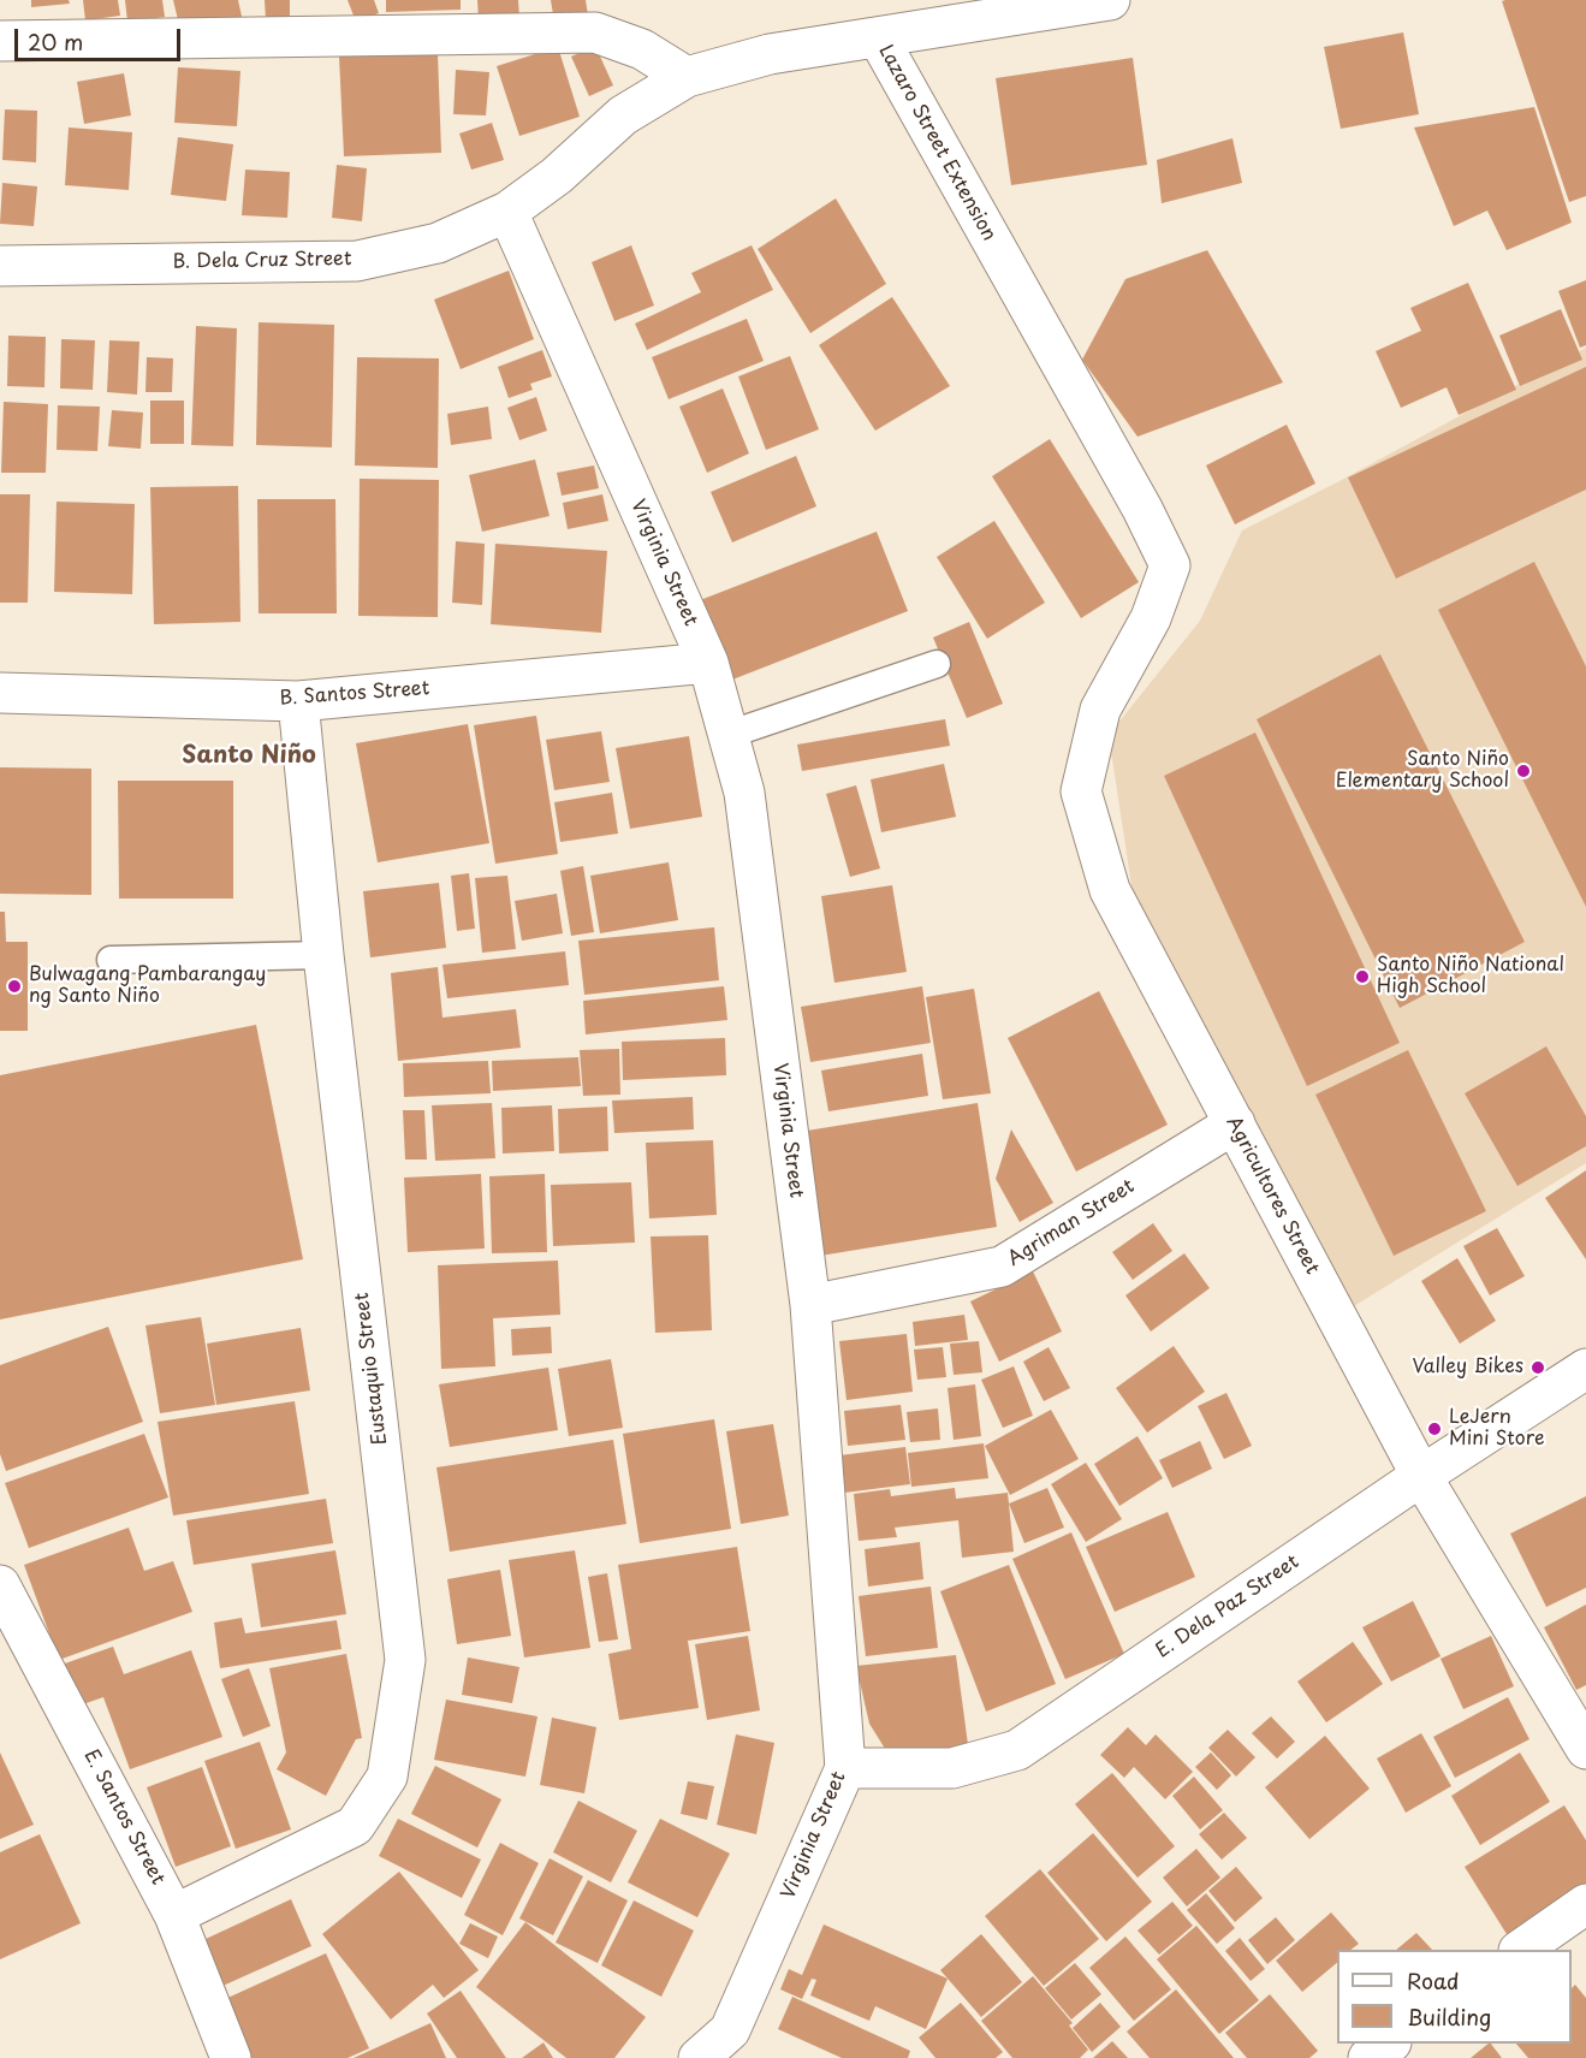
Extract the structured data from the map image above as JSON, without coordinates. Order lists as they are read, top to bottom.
{
  "streets": {
    "street": [
      "Lazaro Street Extension",
      "B. Dela Cruz Street",
      "Virginia Street",
      "B. Santos Street",
      "Agricultores Street",
      "Agriman Street",
      "Eustaquio Street",
      "E. Dela Paz Street",
      "E. Santos Street"
    ]
  },
  "crossings": [
    ["Lazaro Street Extension", "B. Dela Cruz Street"],
    ["Lazaro Street Extension", "Agricultores Street"],
    ["B. Dela Cruz Street", "Virginia Street"],
    ["Virginia Street", "B. Santos Street"],
    ["Virginia Street", "Agriman Street"],
    ["Virginia Street", "E. Dela Paz Street"],
    ["B. Santos Street", "Eustaquio Street"],
    ["Agricultores Street", "Agriman Street"],
    ["Agricultores Street", "E. Dela Paz Street"],
    ["Eustaquio Street", "E. Santos Street"]
  ],
  "districts": ["Santo Niño"],
  "places": [
    "Santo Niño Elementary School",
    "Santo Niño National High School",
    "Bulwagang Pambarangay ng Santo Niño",
    "Valley Bikes",
    "LeJern Mini Store"
  ],
  "legend": ["Road", "Building"],
  "scale_bar": "20 m"
}
